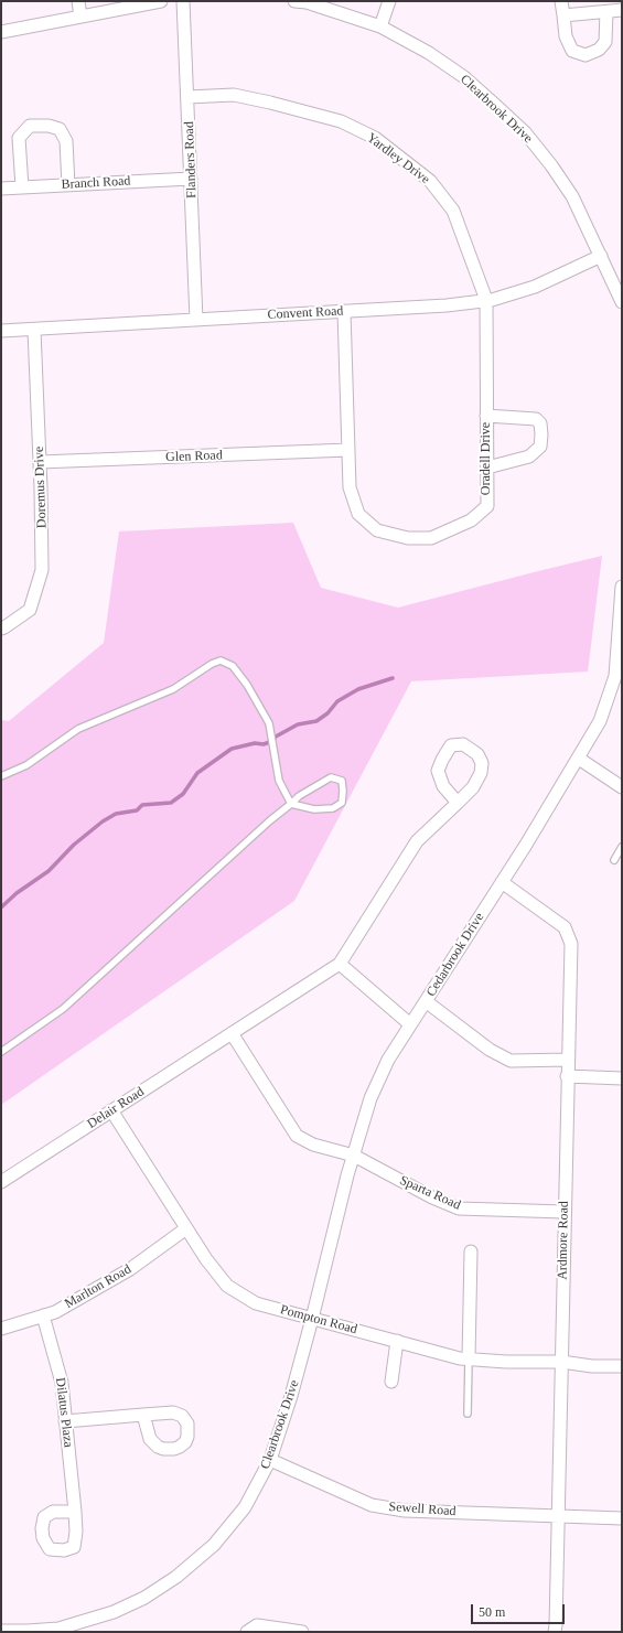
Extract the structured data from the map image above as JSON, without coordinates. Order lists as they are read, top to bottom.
{
  "streets": {
    "street": [
      "Clearbrook Drive",
      "Yardley Drive",
      "Flanders Road",
      "Branch Road",
      "Convent Road",
      "Glen Road",
      "Oradell Drive",
      "Doremus Drive",
      "Cedarbrook Drive",
      "Delair Road",
      "Sparta Road",
      "Ardmore Road",
      "Marlton Road",
      "Pompton Road",
      "Dilatus Plaza",
      "Sewell Road"
    ]
  },
  "crossings": [
    ["Clearbrook Drive", "Convent Road"],
    ["Clearbrook Drive", "Cedarbrook Drive"],
    ["Clearbrook Drive", "Pompton Road"],
    ["Clearbrook Drive", "Sewell Road"],
    ["Yardley Drive", "Flanders Road"],
    ["Yardley Drive", "Convent Road"],
    ["Yardley Drive", "Oradell Drive"],
    ["Flanders Road", "Branch Road"],
    ["Flanders Road", "Convent Road"],
    ["Convent Road", "Oradell Drive"],
    ["Convent Road", "Doremus Drive"],
    ["Glen Road", "Oradell Drive"],
    ["Glen Road", "Doremus Drive"],
    ["Cedarbrook Drive", "Sparta Road"],
    ["Cedarbrook Drive", "Ardmore Road"],
    ["Cedarbrook Drive", "Pompton Road"],
    ["Delair Road", "Sparta Road"],
    ["Delair Road", "Pompton Road"],
    ["Sparta Road", "Ardmore Road"],
    ["Ardmore Road", "Pompton Road"],
    ["Ardmore Road", "Sewell Road"],
    ["Marlton Road", "Pompton Road"],
    ["Marlton Road", "Dilatus Plaza"]
  ],
  "scale_bar": "50 m"
}
